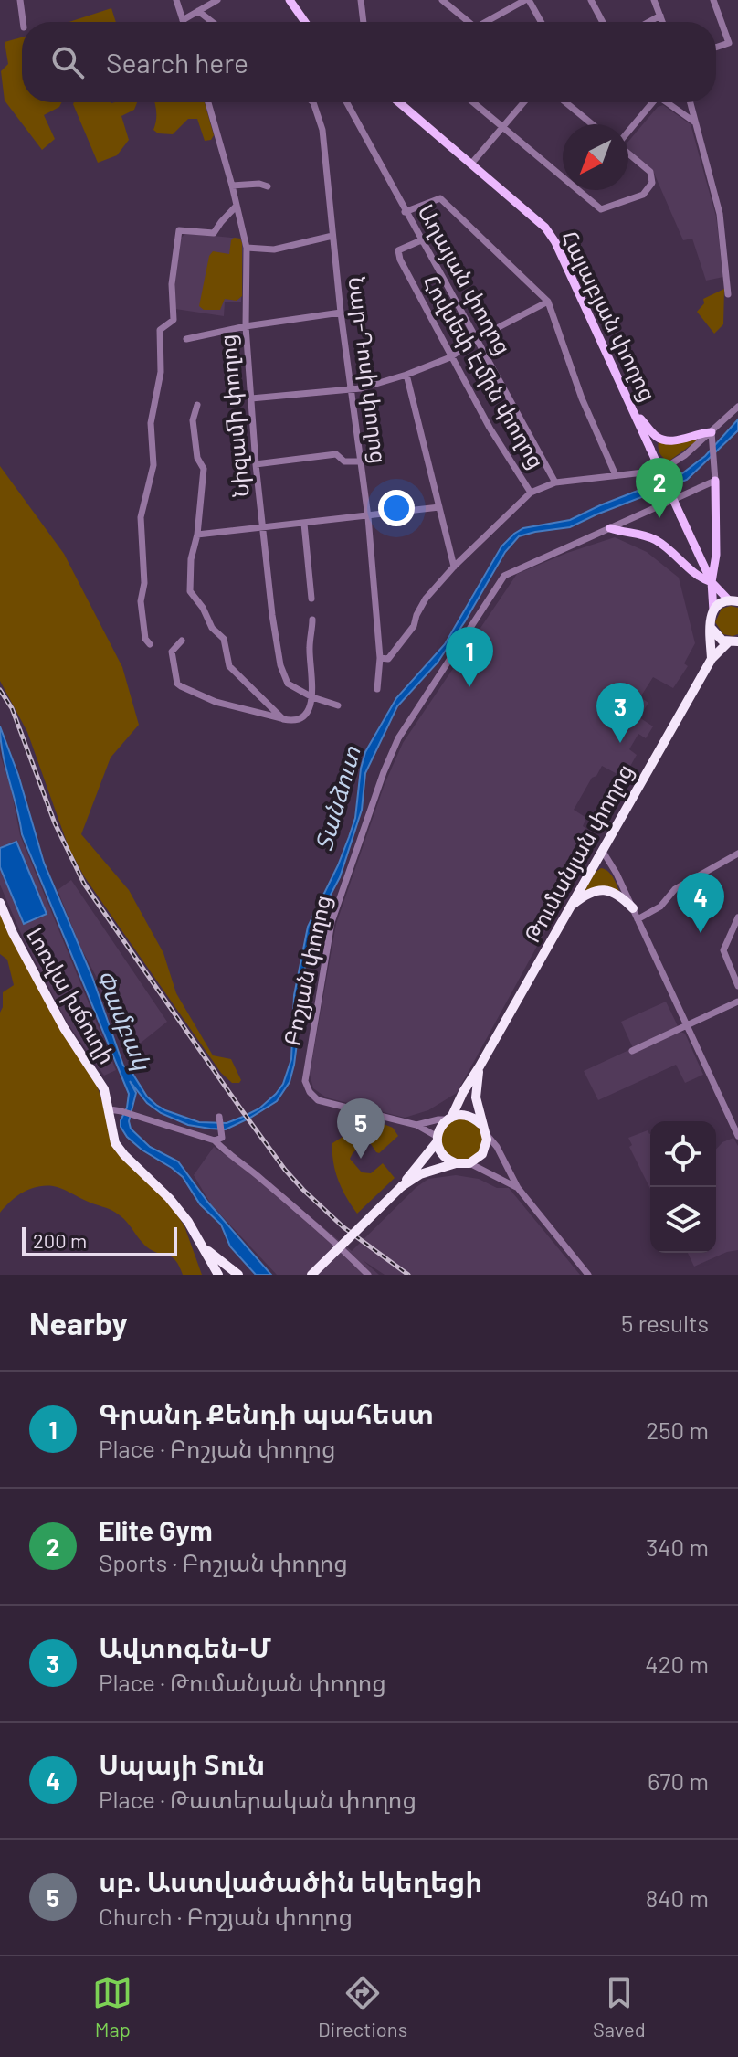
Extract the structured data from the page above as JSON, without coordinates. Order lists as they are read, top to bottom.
{
  "streets": {
    "highway": ["Թումանյան փողոց", "Լոռվա խճուղի"],
    "main road": ["Հալաբյան փողոց"],
    "street": [
      "Աղայան փողոց",
      "Նար-Դոսի փողոց",
      "Հովսեփ Էմին փողոց",
      "Նիզամի փողոց",
      "Բոշյան փողոց"
    ]
  },
  "crossings": [
    ["Աղայան փողոց", "Հովսեփ Էմին փողոց"],
    ["Թումանյան փողոց", "Բոշյան փողոց"]
  ],
  "water": ["Տանձուտ", "Փամբակ"],
  "scale_bar": "200 m",
  "north": "bottom left",
  "page": {
    "search": "Search here",
    "pins": [
      "2",
      "1",
      "3",
      "4",
      "5"
    ],
    "scale": "200 m",
    "heading": ["Nearby", "5 results"],
    "list": [
      {
        "mark": "1",
        "name": "Գրանդ Քենդի պահեստ",
        "note": "Place · Բոշյան փողոց",
        "value": "250 m"
      },
      {
        "mark": "2",
        "name": "Elite Gym",
        "note": "Sports · Բոշյան փողոց",
        "value": "340 m"
      },
      {
        "mark": "3",
        "name": "Ավտոգեն-Մ",
        "note": "Place · Թումանյան փողոց",
        "value": "420 m"
      },
      {
        "mark": "4",
        "name": "Սպայի Տուն",
        "note": "Place · Թատերական փողոց",
        "value": "670 m"
      },
      {
        "mark": "5",
        "name": "սբ. Աստվածածին եկեղեցի",
        "note": "Church · Բոշյան փողոց",
        "value": "840 m"
      }
    ],
    "nav": ["Map", "Directions", "Saved"]
  }
}
